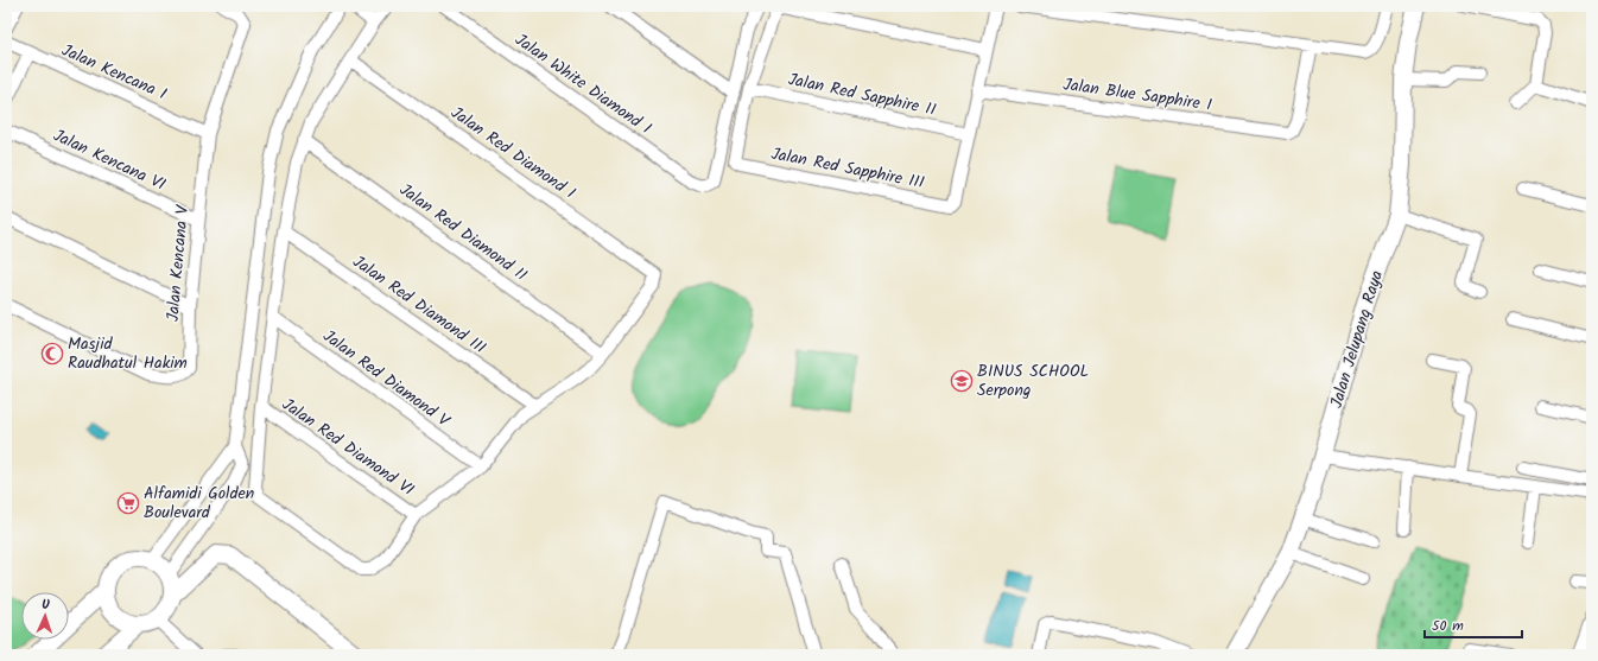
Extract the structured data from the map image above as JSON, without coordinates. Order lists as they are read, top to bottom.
{
  "streets": {
    "street": [
      "Jalan Kencana I",
      "Jalan White Diamond I",
      "Jalan Red Sapphire II",
      "Jalan Blue Sapphire I",
      "Jalan Red Diamond I",
      "Jalan Kencana VI",
      "Jalan Red Sapphire III",
      "Jalan Red Diamond II",
      "Jalan Kencana V",
      "Jalan Red Diamond III",
      "Jalan Jelupang Raya",
      "Jalan Red Diamond V",
      "Jalan Red Diamond VI"
    ]
  },
  "crossings": [
    ["Jalan Kencana I", "Jalan Kencana V"],
    ["Jalan Red Sapphire II", "Jalan Red Sapphire III"],
    ["Jalan Red Diamond I", "Jalan Red Diamond II"],
    ["Jalan Kencana VI", "Jalan Kencana V"]
  ],
  "places": {
    "mosque": ["Masjid Raudhatul Hakim"],
    "school or university": ["BINUS SCHOOL Serpong"],
    "supermarket": ["Alfamidi Golden Boulevard"]
  },
  "scale_bar": "50 m",
  "north": "top"
}
